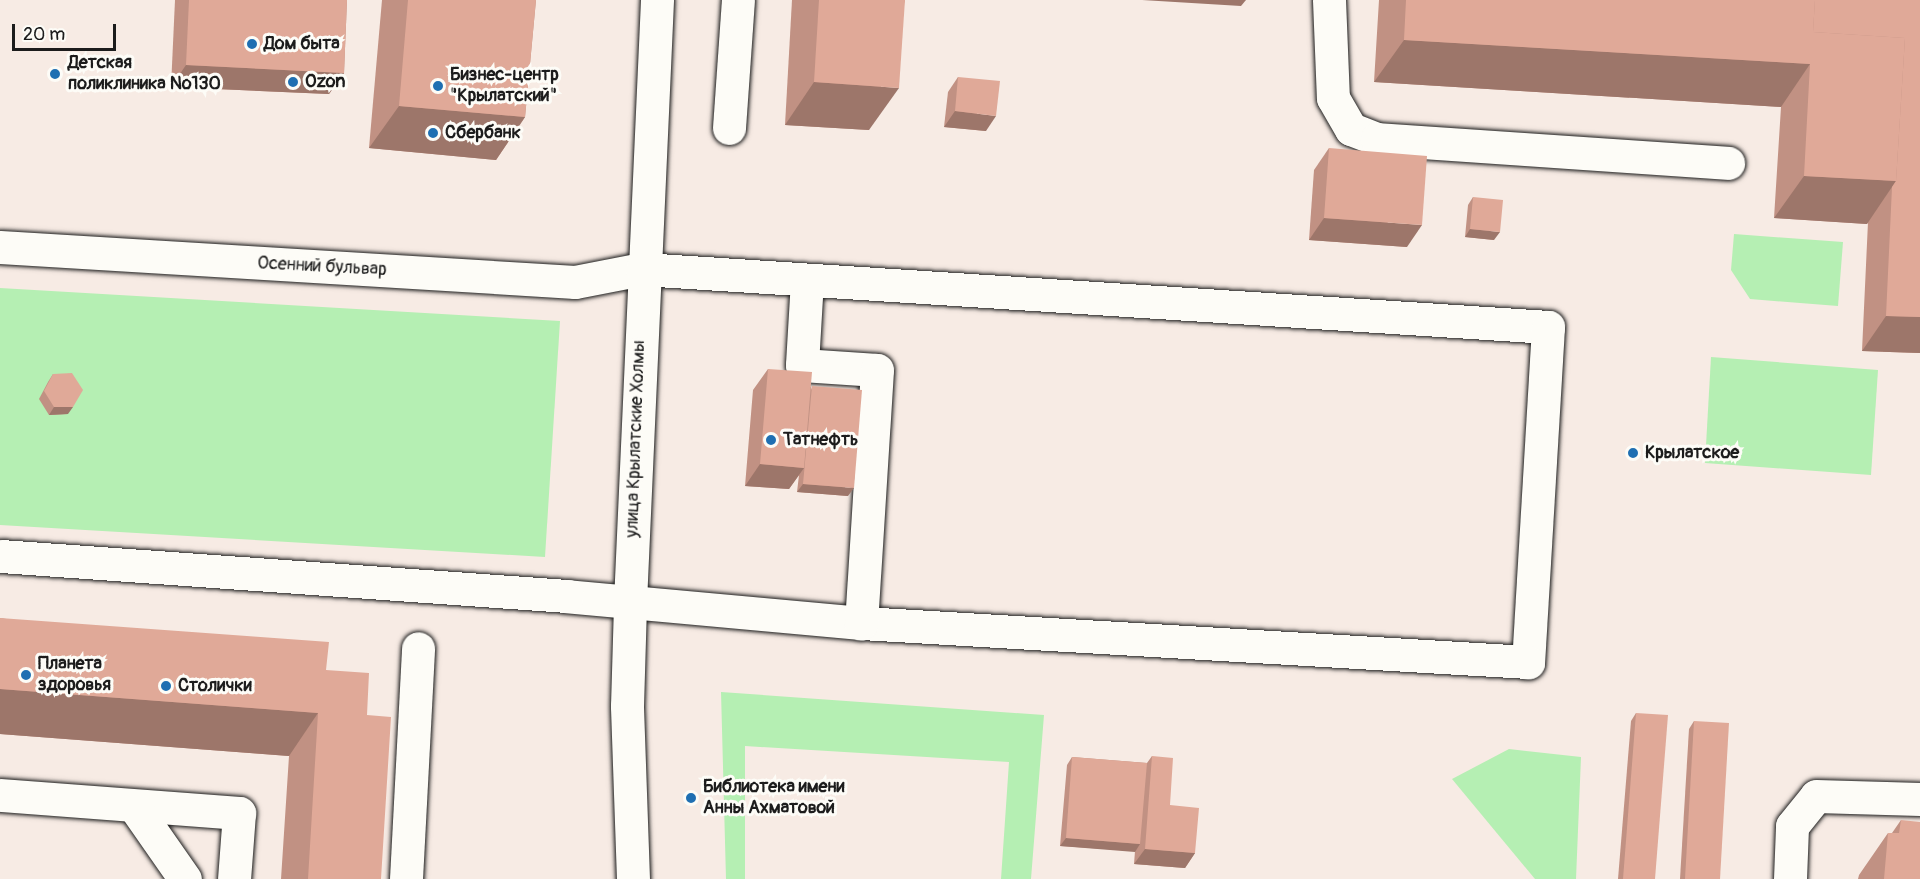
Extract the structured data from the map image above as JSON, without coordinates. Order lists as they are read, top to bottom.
{
  "streets": {
    "street": ["Осенний бульвар", "улица Крылатские Холмы"]
  },
  "crossings": [
    ["Осенний бульвар", "улица Крылатские Холмы"]
  ],
  "places": [
    "Дом быта",
    "Детская поликлиника №130",
    "Ozon",
    "Бизнес-центр \"Крылатский\"",
    "Сбербанк",
    "Татнефть",
    "Крылатское",
    "Планета здоровья",
    "Столички",
    "Библиотека имени Анны Ахматовой"
  ],
  "scale_bar": "20 m"
}
